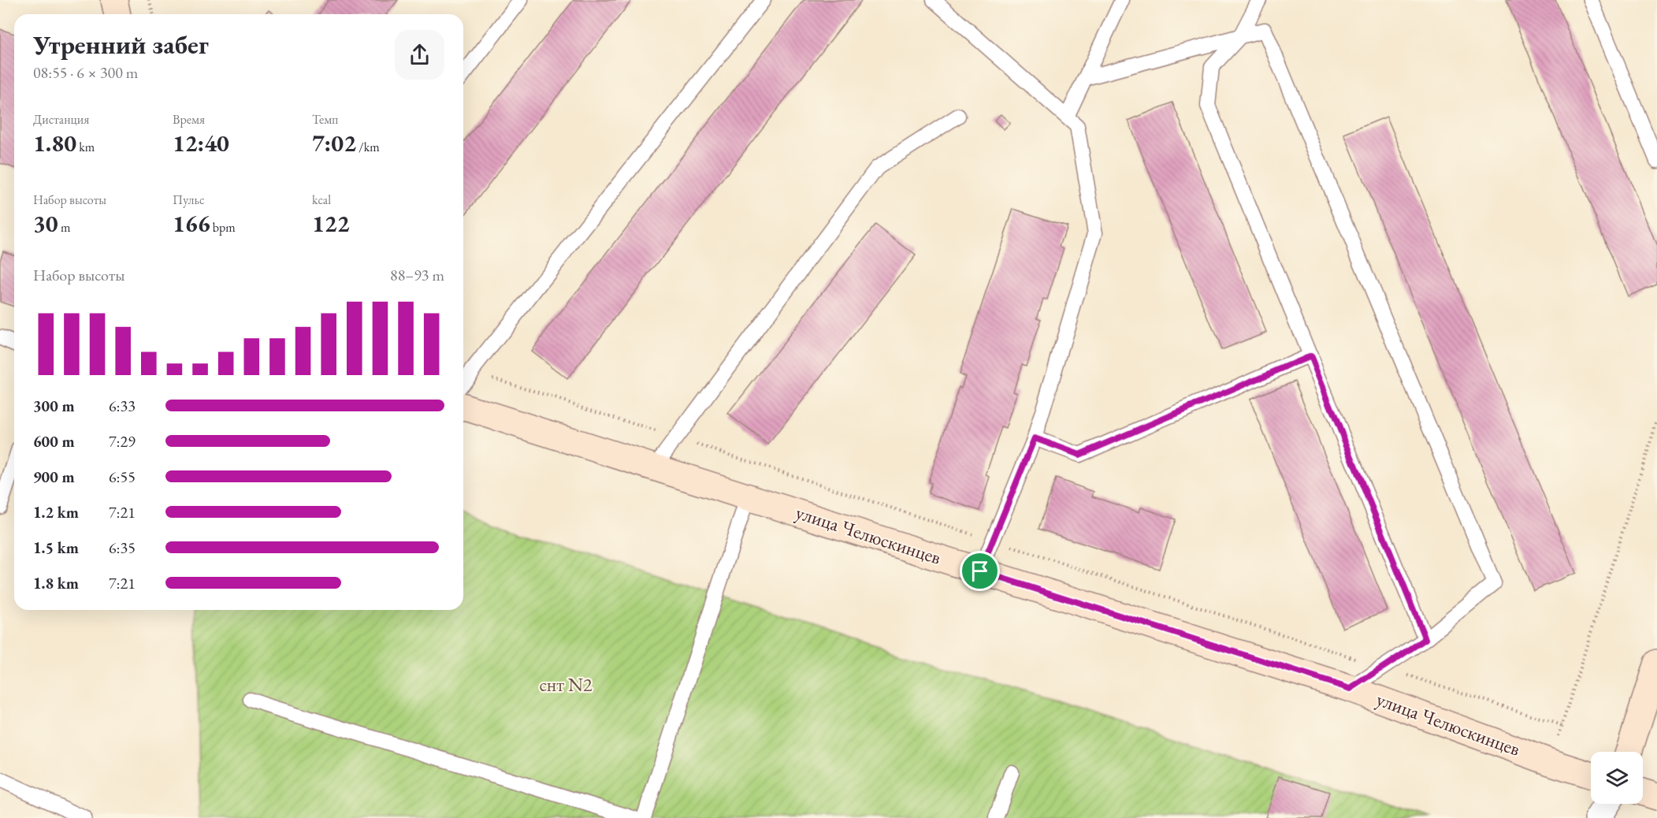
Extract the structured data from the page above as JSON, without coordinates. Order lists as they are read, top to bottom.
{
  "streets": {
    "street": ["улица Челюскинцев"]
  },
  "parks": ["снт N2"],
  "page": {
    "heading": ["Утренний забег", "08:55 · 6 × 300 m"],
    "stats": [
      ["Дистанция", "1.80 km"],
      ["Время", "12:40"],
      ["Темп", "7:02 /km"],
      ["Набор высоты", "30 m"],
      ["Пульс", "166 bpm"],
      ["kcal", "122"]
    ],
    "chart": ["Набор высоты", "88–93 m"],
    "list": [
      {
        "name": "300 m",
        "note": "6:33"
      },
      {
        "name": "600 m",
        "note": "7:29"
      },
      {
        "name": "900 m",
        "note": "6:55"
      },
      {
        "name": "1.2 km",
        "note": "7:21"
      },
      {
        "name": "1.5 km",
        "note": "6:35"
      },
      {
        "name": "1.8 km",
        "note": "7:21"
      }
    ]
  }
}
